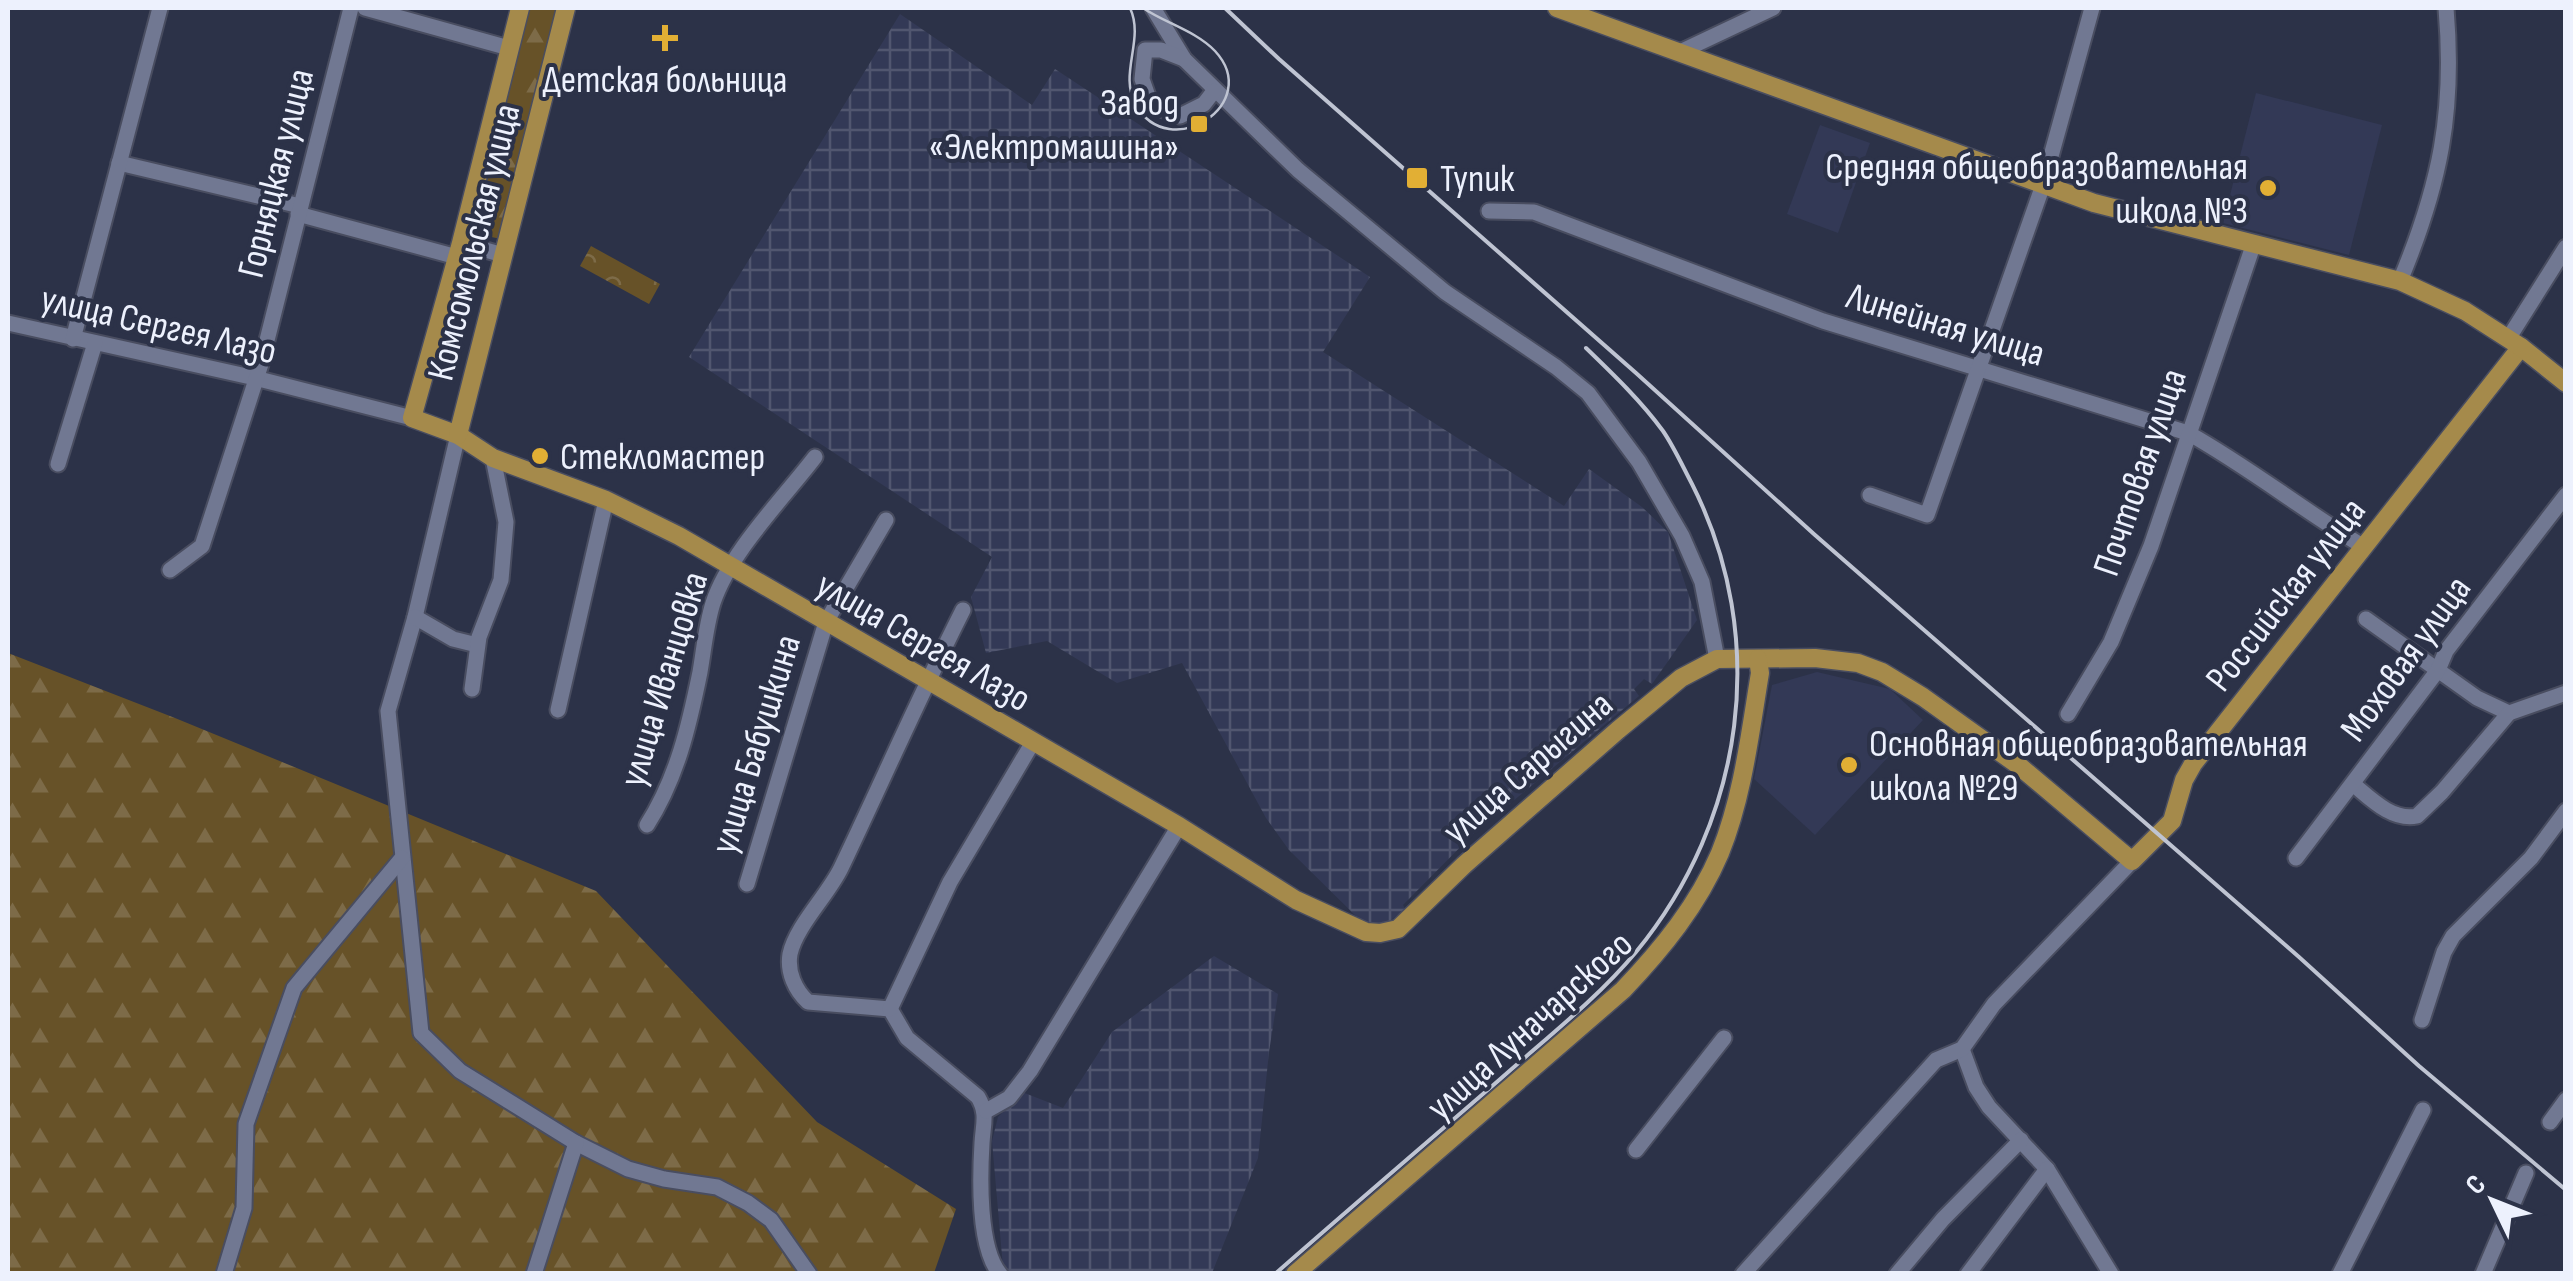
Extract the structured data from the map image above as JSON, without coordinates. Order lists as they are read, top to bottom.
{
  "streets": {
    "main road": [
      "Комсомольская улица",
      "улица Сергея Лазо",
      "Российская улица",
      "улица Сарыгина",
      "улица Луначарского"
    ],
    "street": [
      "Горняцкая улица",
      "Линейная улица",
      "Почтовая улица",
      "Моховая улица",
      "улица Иванцовка",
      "улица Бабушкина"
    ]
  },
  "crossings": [
    ["Горняцкая улица", "улица Сергея Лазо"],
    ["Комсомольская улица", "улица Сергея Лазо"],
    ["улица Сергея Лазо", "улица Иванцовка"],
    ["улица Сергея Лазо", "улица Бабушкина"],
    ["улица Сергея Лазо", "улица Сарыгина"],
    ["Линейная улица", "Почтовая улица"],
    ["Линейная улица", "Российская улица"]
  ],
  "places": {
    "health": ["Детская больница"],
    "transit": ["Завод «Электромашина»", "Тупик"],
    "other": ["Средняя общеобразовательная школа №3", "Стекломастер", "Основная общеобразовательная школа №29"]
  },
  "north": "top left"
}
